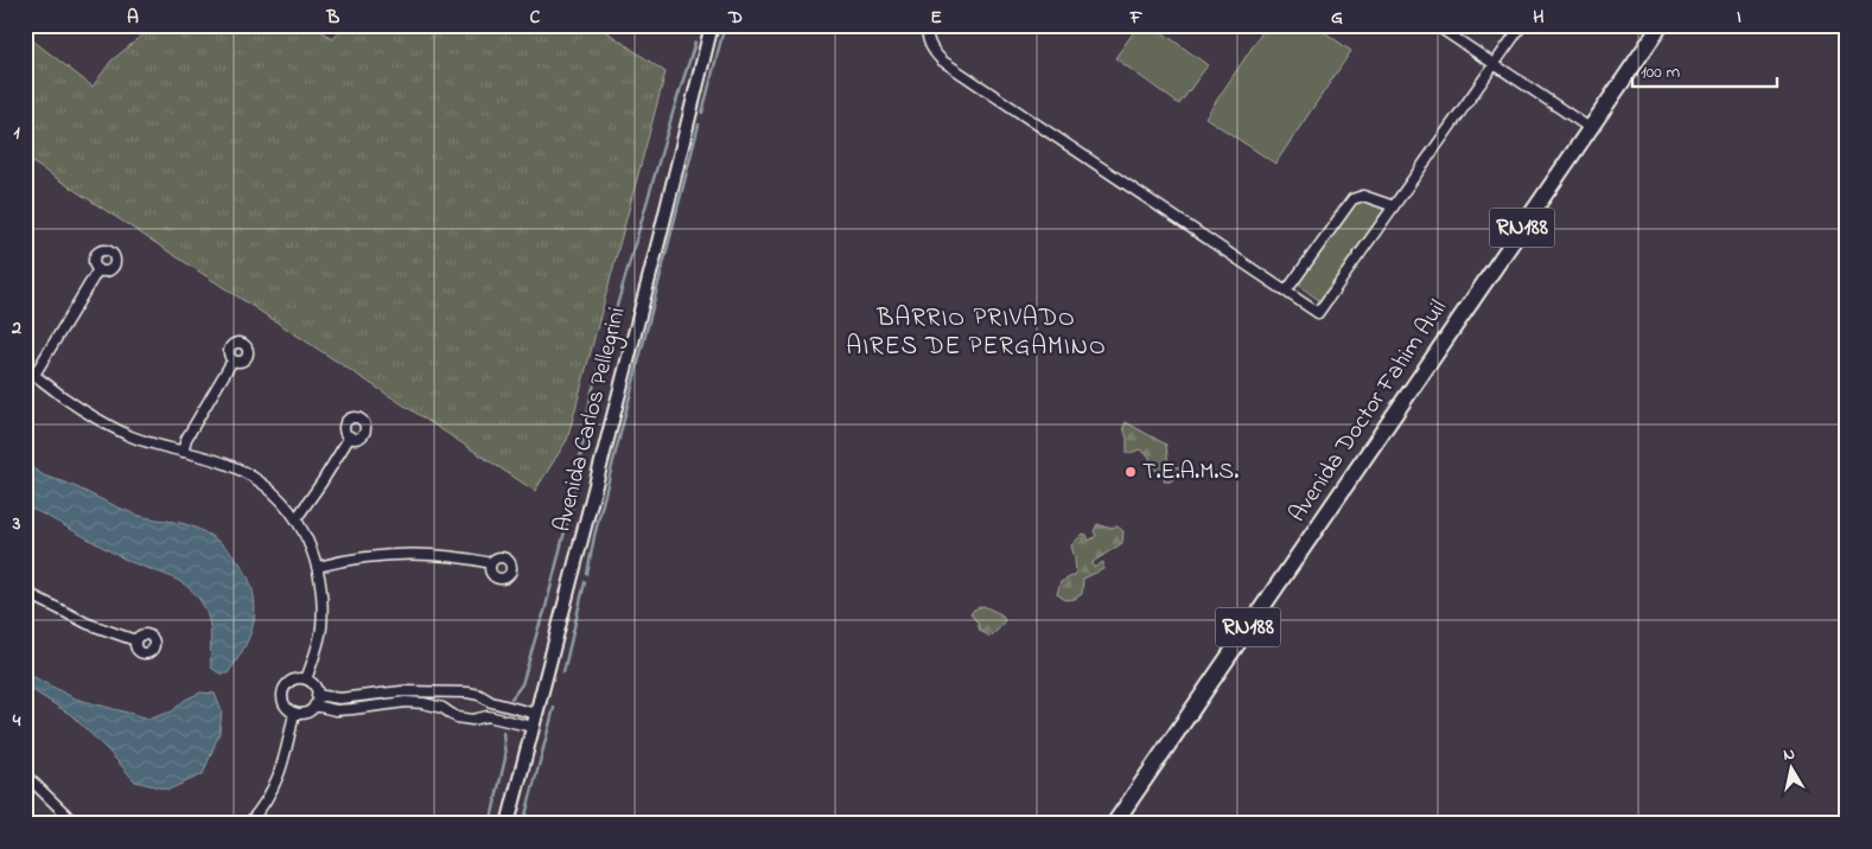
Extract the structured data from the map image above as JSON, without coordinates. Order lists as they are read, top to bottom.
{
  "streets": {
    "highway": ["RN188", "Avenida Doctor Fahim Auil"],
    "main road": ["Avenida Carlos Pellegrini"]
  },
  "districts": ["BARRIO PRIVADO AIRES DE PERGAMINO"],
  "places": ["T.E.A.M.S."],
  "scale_bar": "100 m",
  "north": "top",
  "grid": {
    "columns": [
      "A",
      "B",
      "C",
      "D",
      "E",
      "F",
      "G",
      "H",
      "I"
    ],
    "rows": [
      "1",
      "2",
      "3",
      "4"
    ]
  }
}
